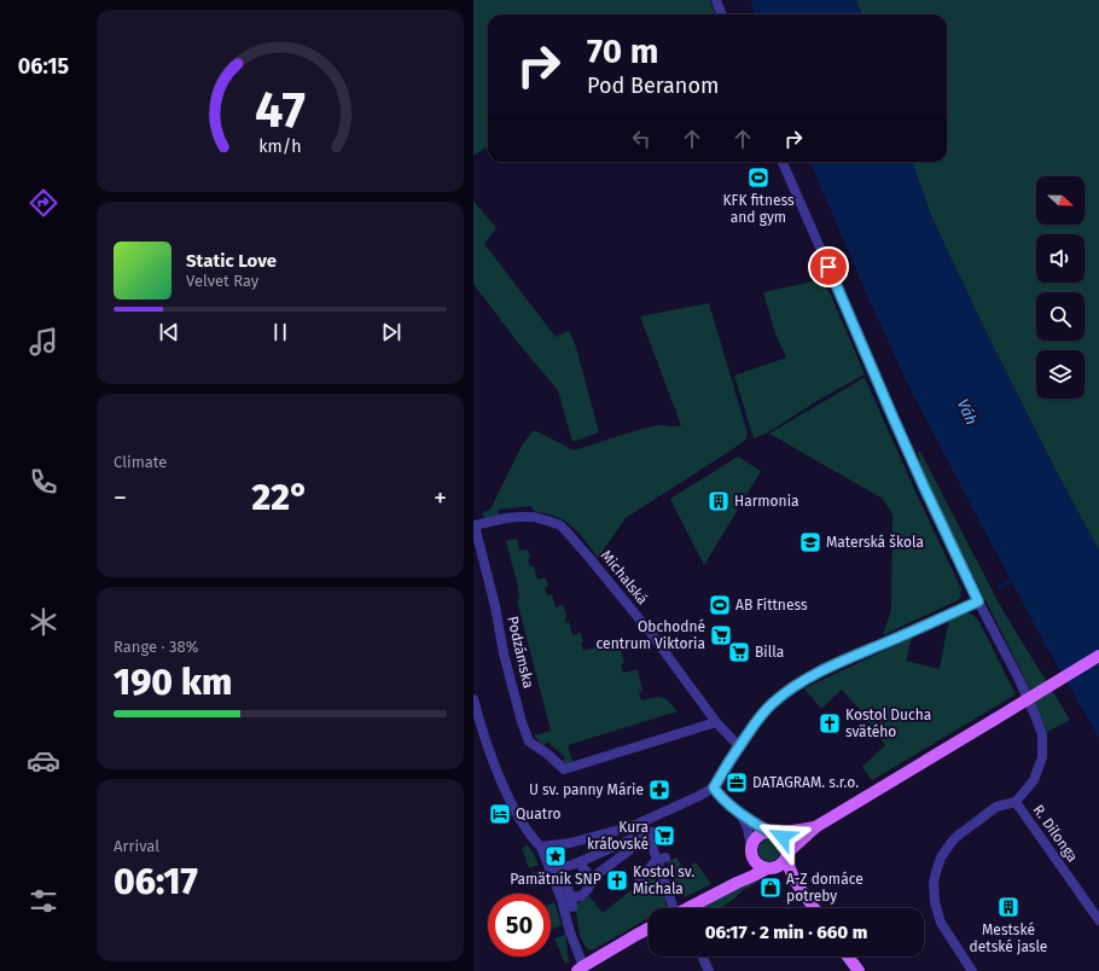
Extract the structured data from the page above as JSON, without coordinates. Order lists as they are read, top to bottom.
{
  "streets": {
    "street": ["Michalská", "Podzámska", "R. Dilonga"]
  },
  "crossings": [
    ["Michalská", "Podzámska"]
  ],
  "water": ["Váh"],
  "places": {
    "sports": ["KFK fitness and gym", "AB Fittness"],
    "building": ["Harmonia", "Mestské detské jasle"],
    "school or university": ["Materská škola"],
    "supermarket": ["Obchodné centrum Viktoria", "Billa", "Kura kráľovské"],
    "church": ["Kostol Ducha svätého", "Kostol sv. Michala"],
    "office": ["DATAGRAM. s.r.o."],
    "pharmacy": ["U sv. panny Márie"],
    "hotel": ["Quatro"],
    "place": ["Pamätník SNP"],
    "shop": ["A-Z domáce potreby"]
  },
  "north": "right",
  "page": {
    "tabs": "06:15",
    "turn": ["70 m", "Pod Beranom"],
    "song": ["Static Love", "Velvet Ray"],
    "tile": [
      "Climate",
      ["Range · 38%", "190 km"],
      ["Arrival", "06:17"]
    ],
    "heat": ["−", "22°", "+"],
    "limit": "50",
    "trip": "06:17 · 2 min · 660 m",
    "gauge": ["47", "km/h"]
  }
}
